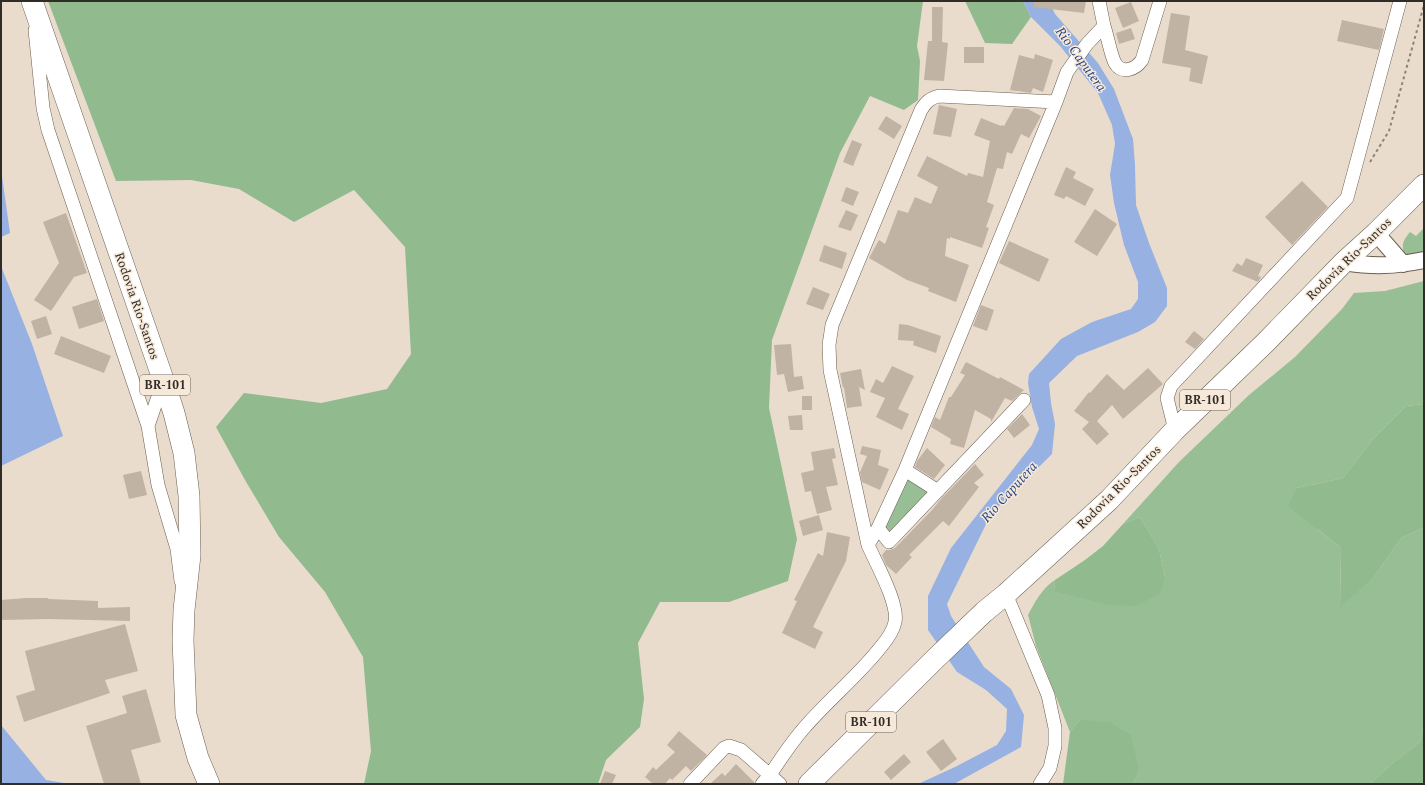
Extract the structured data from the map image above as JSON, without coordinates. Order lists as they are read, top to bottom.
{
  "streets": {
    "highway": ["Rodovia Rio-Santos", "BR-101"]
  },
  "water": ["Rio Caputera"]
}
